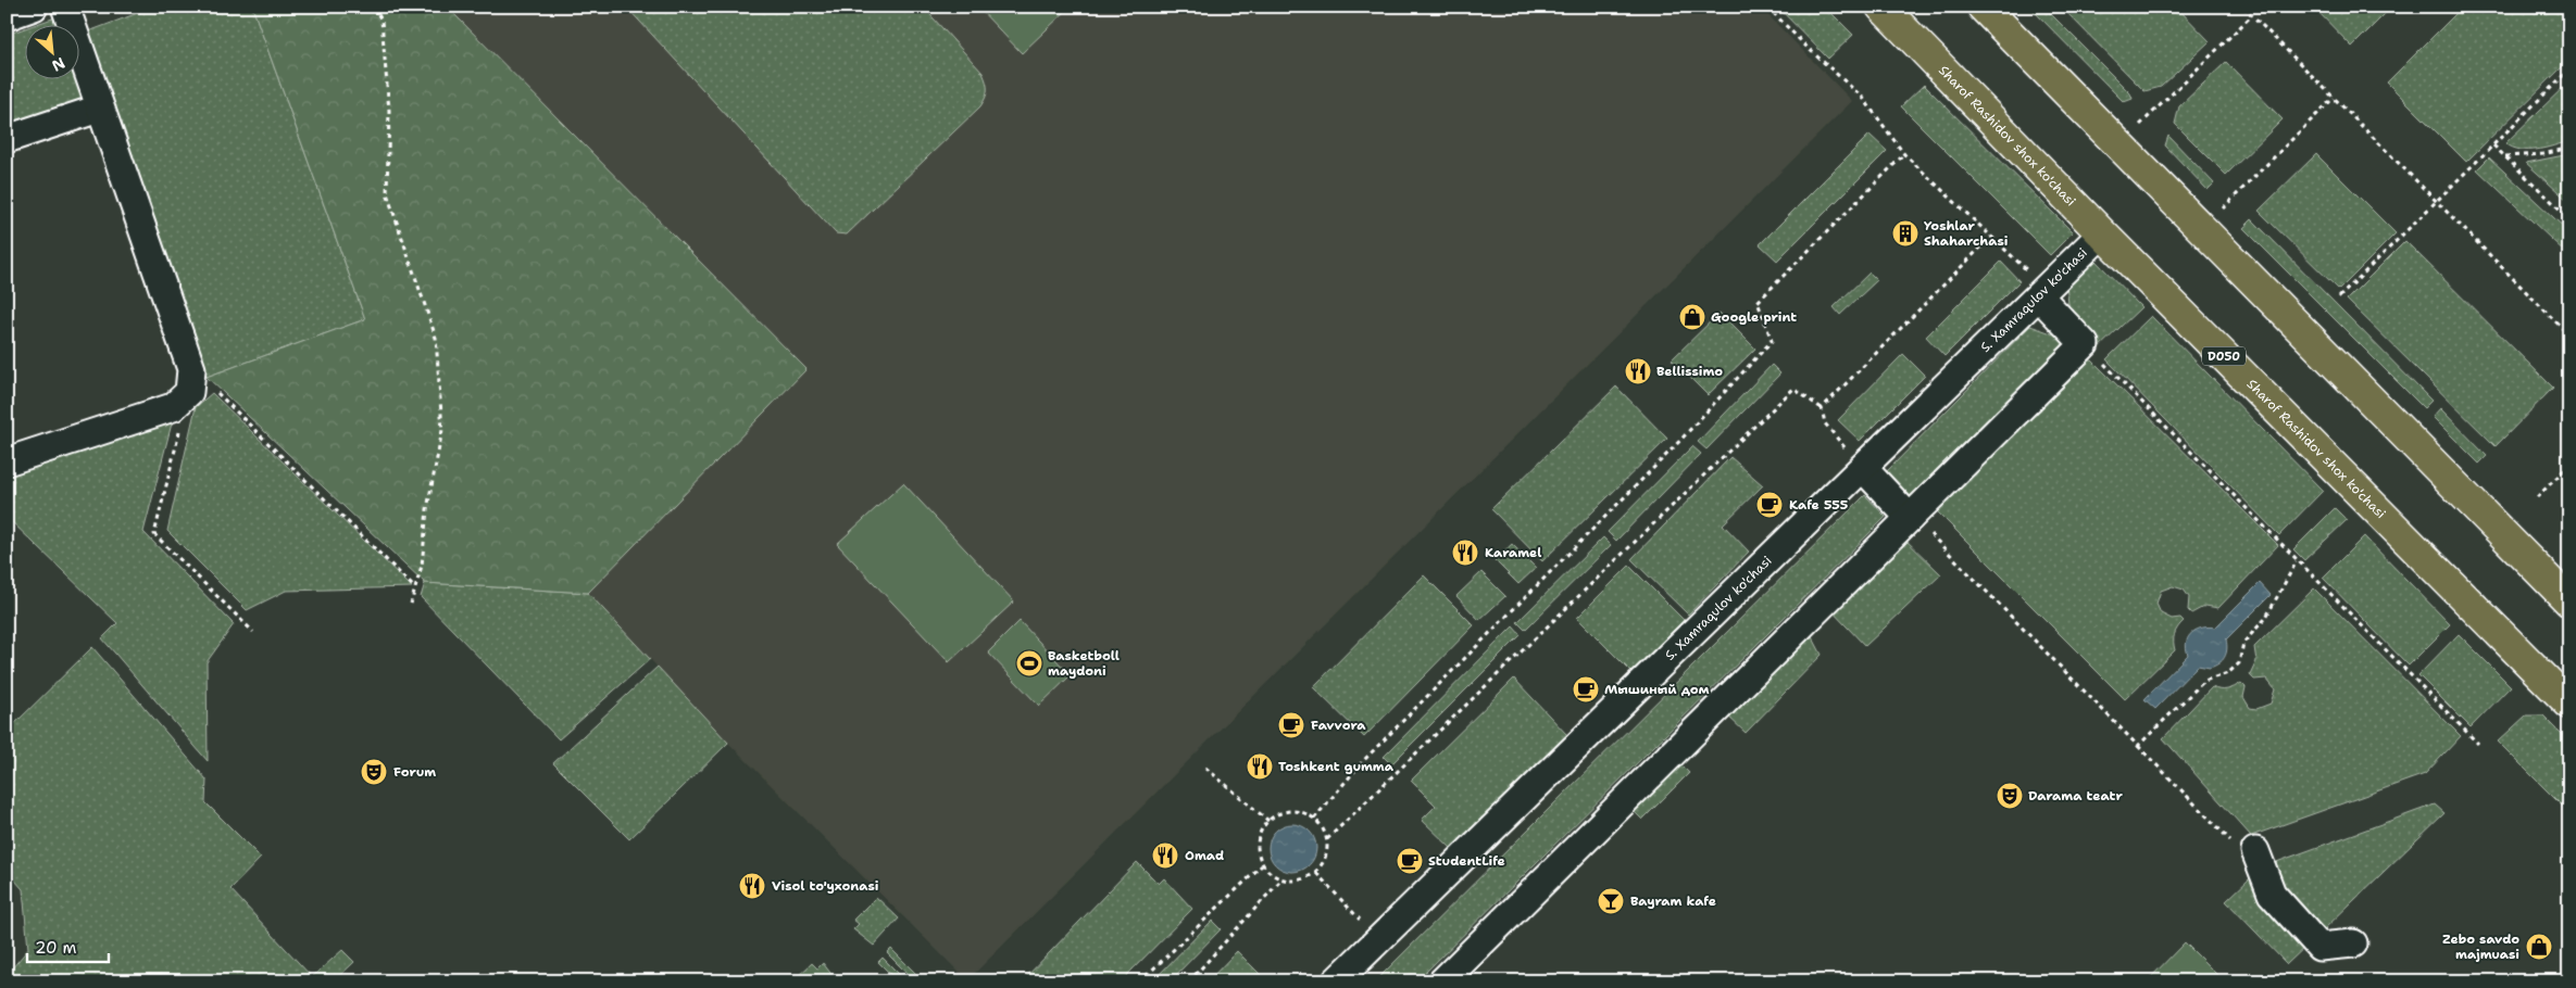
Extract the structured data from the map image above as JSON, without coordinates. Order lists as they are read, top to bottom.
{
  "streets": {
    "main road": ["Sharof Rashidov shox ko'chasi", "D050"],
    "street": ["S. Xamraqulov ko'chasi"]
  },
  "crossings": [
    ["Sharof Rashidov shox ko'chasi", "S. Xamraqulov ko'chasi"]
  ],
  "places": {
    "building": ["Yoshlar Shaharchasi"],
    "shop": ["Google print", "Zebo savdo majmuasi"],
    "restaurant": [
      "Bellissimo",
      "Karamel",
      "Toshkent gumma",
      "Omad",
      "Visol to'yxonasi"
    ],
    "cafe": [
      "Kafe 555",
      "Мышиный дом",
      "Favvora",
      "StudentLife"
    ],
    "sports": ["Basketboll maydoni"],
    "theatre": ["Forum", "Darama teatr"],
    "bar": ["Bayram kafe"]
  },
  "scale_bar": "20 m",
  "north": "bottom right"
}
